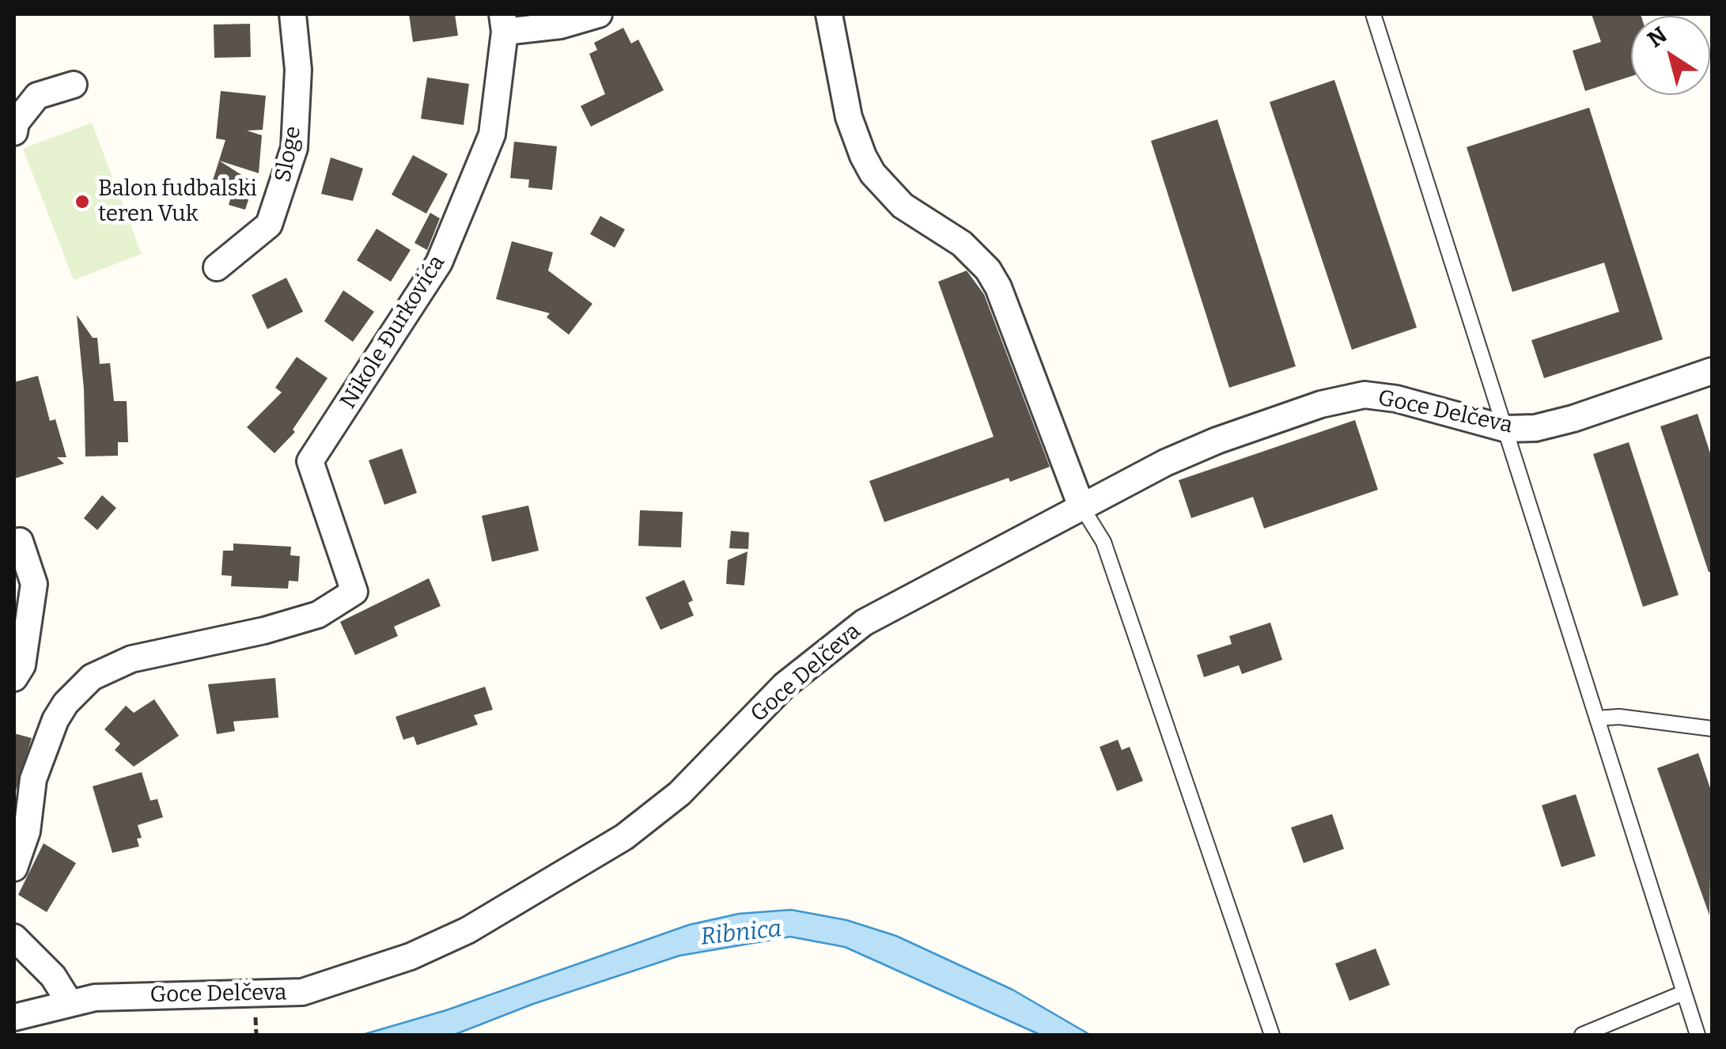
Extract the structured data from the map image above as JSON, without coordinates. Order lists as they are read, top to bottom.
{
  "streets": {
    "street": ["Sloge", "Nikole Đurkovića", "Goce Delčeva"]
  },
  "water": ["Ribnica"],
  "places": ["Balon fudbalski teren Vuk"],
  "north": "top left"
}
